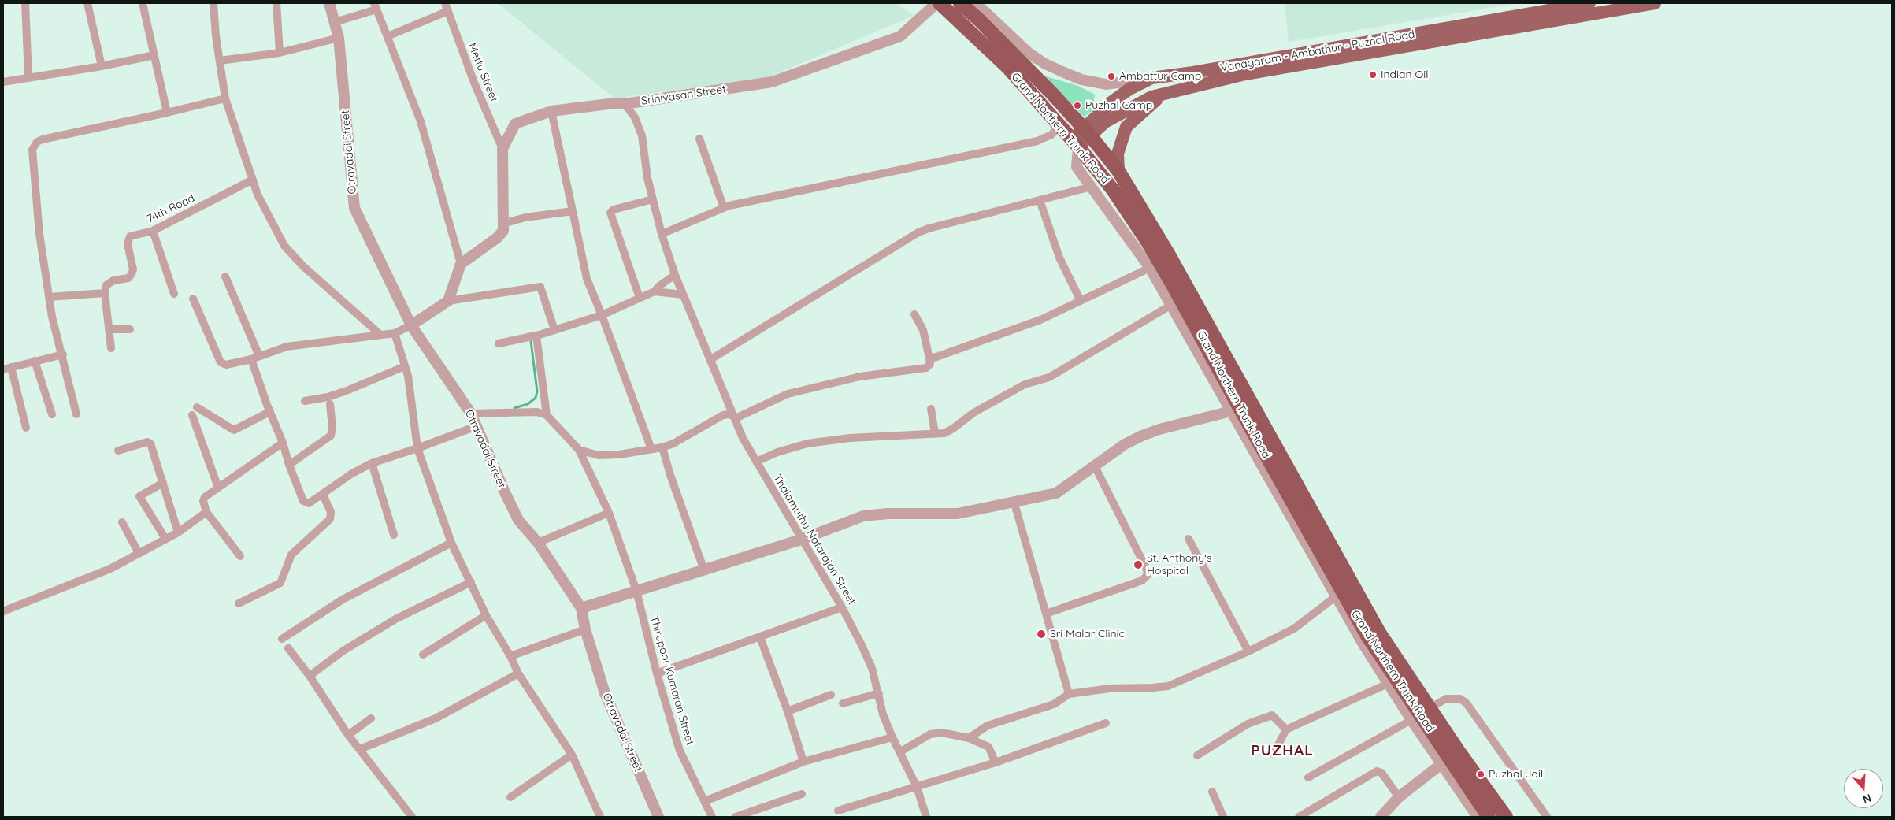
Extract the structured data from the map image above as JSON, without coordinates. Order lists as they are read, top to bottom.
{
  "streets": {
    "highway": ["Grand Northern Trunk Road"],
    "main road": ["Vanagaram - Ambathur - Puzhal Road"],
    "street": [
      "Mettu Street",
      "Srinivasan Street",
      "Otravadai Street",
      "74th Road",
      "Thalamuthu Natarajan Street",
      "Thirupoor Kumaran Street"
    ]
  },
  "crossings": [
    ["Mettu Street", "Srinivasan Street"],
    ["Srinivasan Street", "Grand Northern Trunk Road"],
    ["Srinivasan Street", "Thalamuthu Natarajan Street"]
  ],
  "districts": ["PUZHAL"],
  "places": [
    "Indian Oil",
    "Ambattur Camp",
    "Puzhal Camp",
    "St. Anthony's Hospital",
    "Sri Malar Clinic",
    "Puzhal Jail"
  ],
  "north": "bottom"
}
